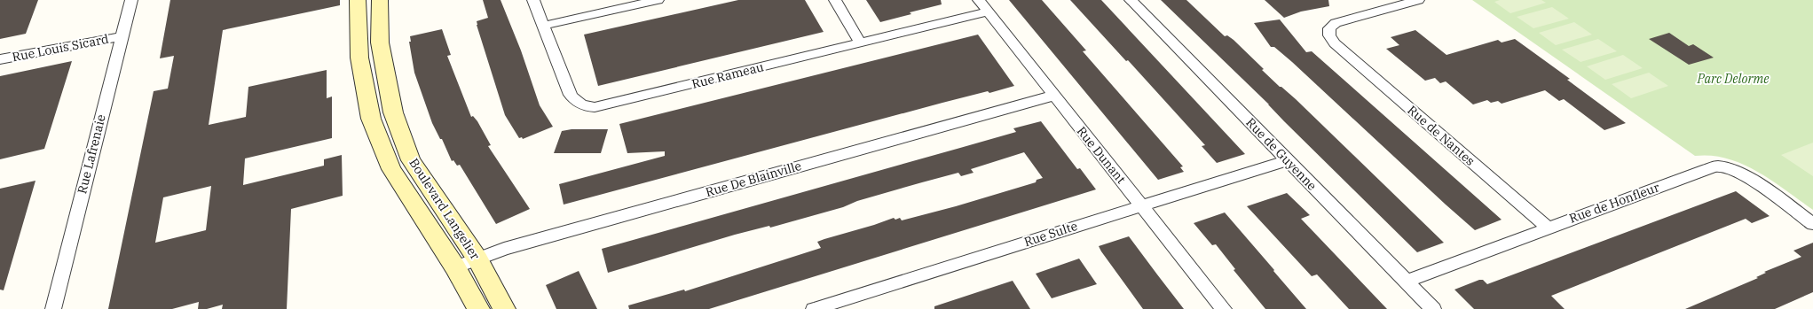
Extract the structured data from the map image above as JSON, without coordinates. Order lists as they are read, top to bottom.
{
  "streets": {
    "main road": ["Boulevard Langelier"],
    "street": [
      "Rue Louis Sicard",
      "Rue Rameau",
      "Rue de Nantes",
      "Rue Lafrenaie",
      "Rue de Guyenne",
      "Rue Dunant",
      "Rue De Blainville",
      "Rue de Honfleur",
      "Rue Sulte"
    ]
  },
  "crossings": [
    ["Rue Louis Sicard", "Rue Lafrenaie"],
    ["Rue Rameau", "Rue Dunant"],
    ["Rue de Nantes", "Rue de Honfleur"],
    ["Rue de Guyenne", "Rue de Honfleur"],
    ["Rue de Guyenne", "Rue Sulte"],
    ["Rue Dunant", "Rue De Blainville"],
    ["Rue Dunant", "Rue Sulte"],
    ["Rue De Blainville", "Boulevard Langelier"]
  ],
  "parks": ["Parc Delorme"]
}
